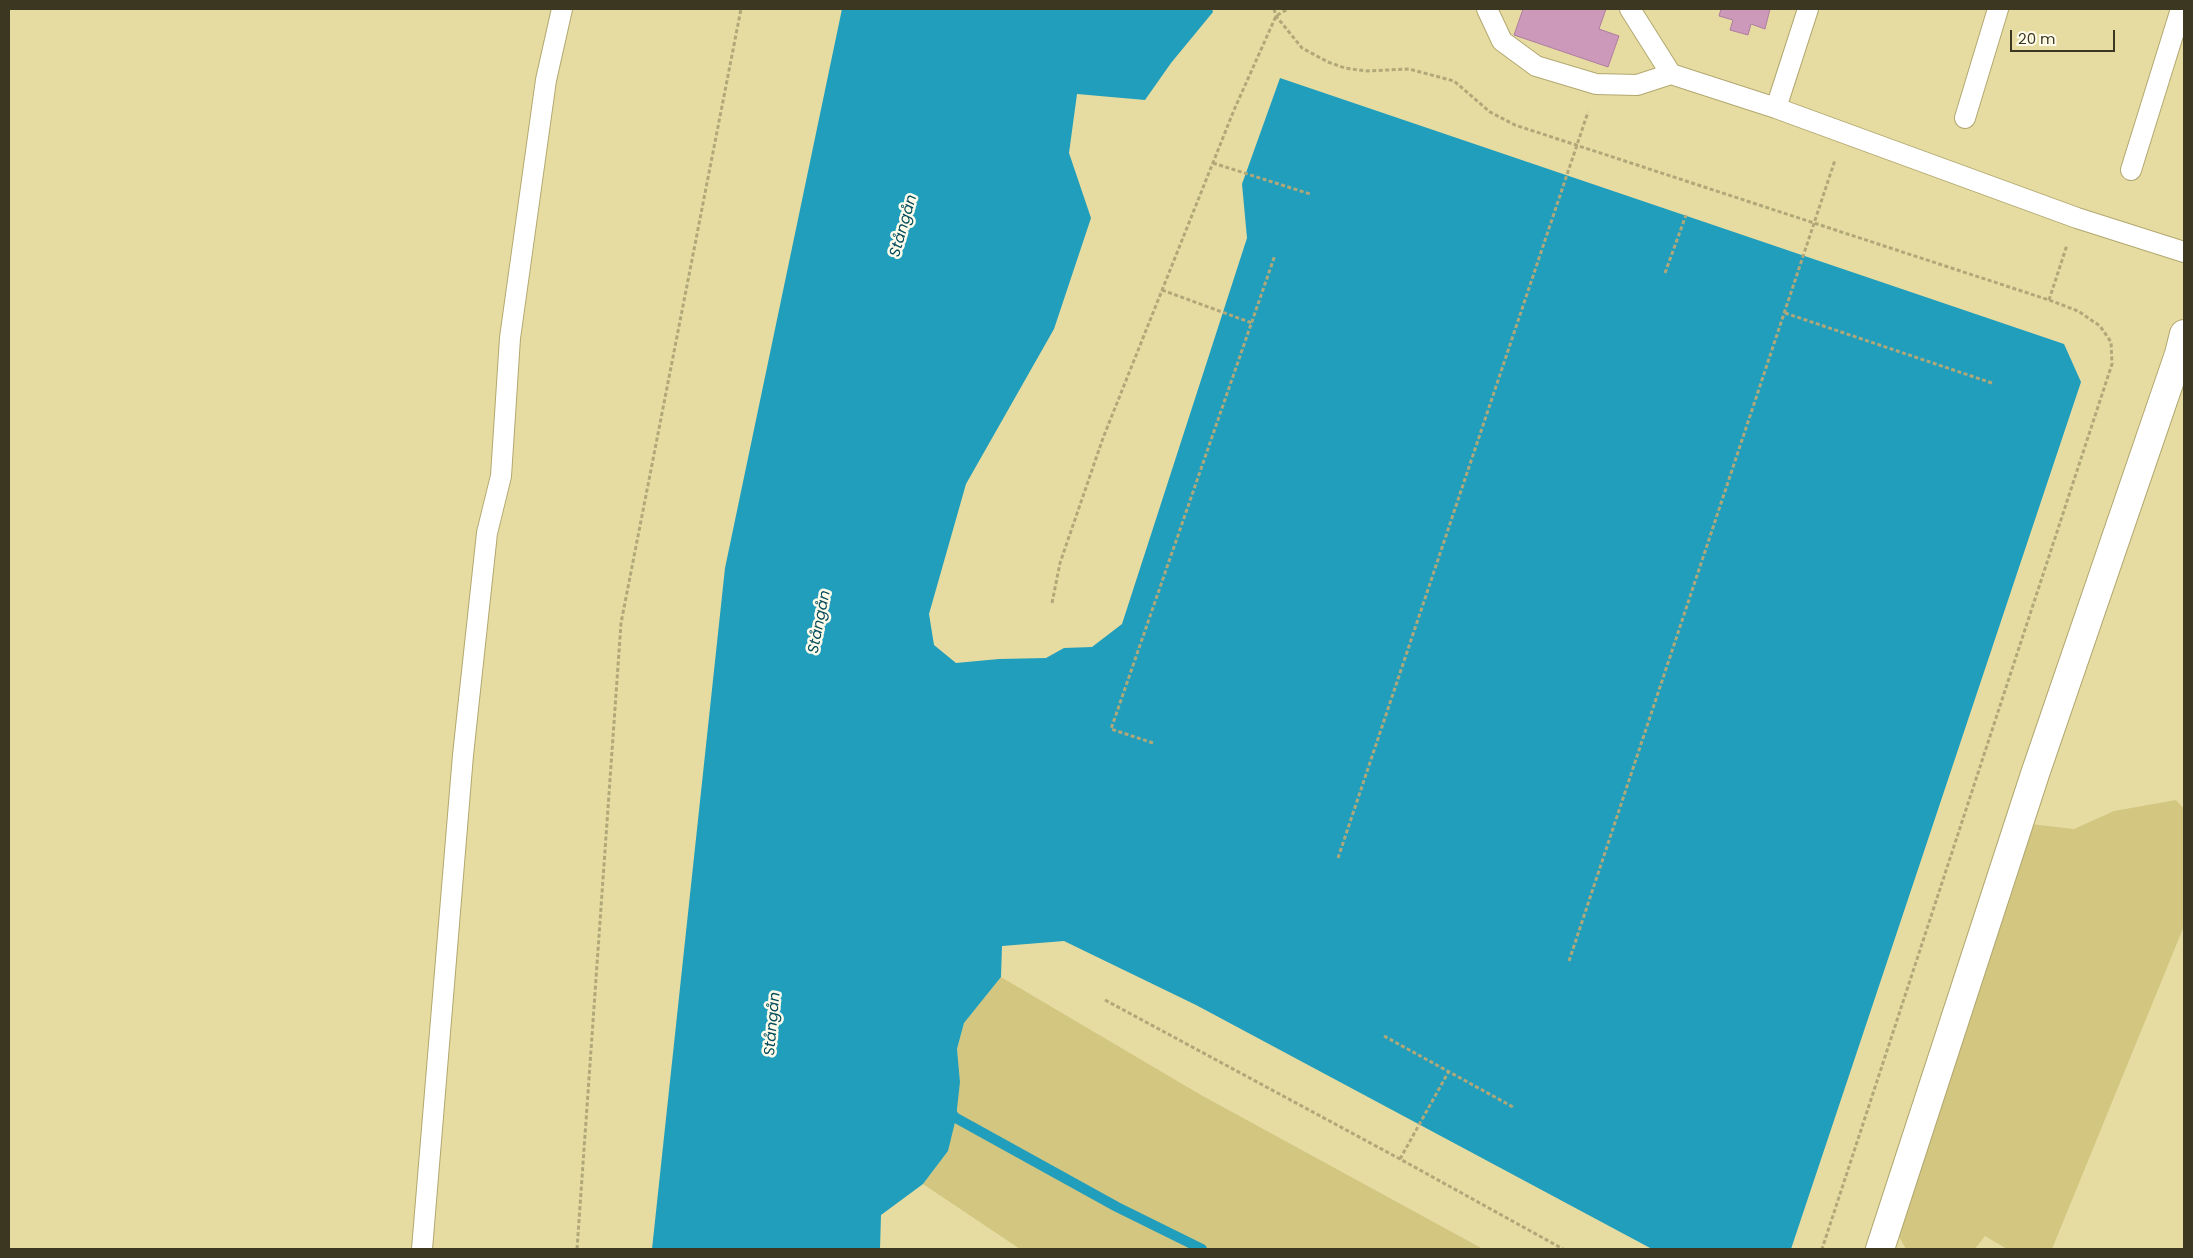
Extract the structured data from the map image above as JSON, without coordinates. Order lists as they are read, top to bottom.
{
  "water": ["Stångån"],
  "scale_bar": "20 m"
}
